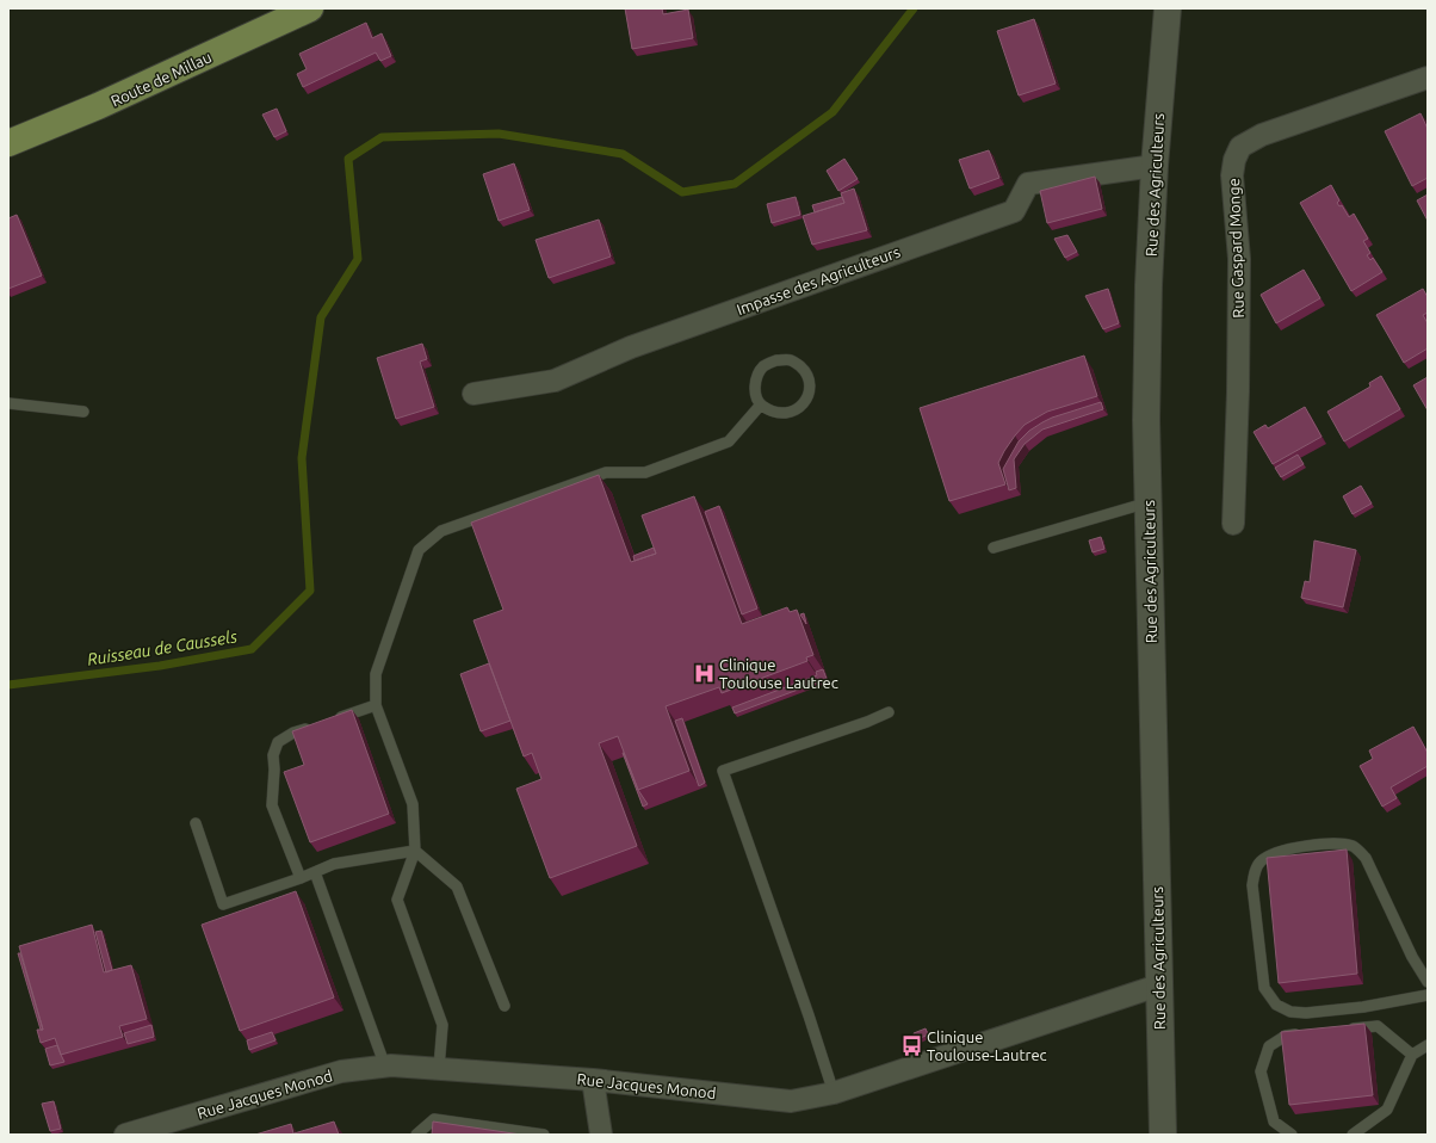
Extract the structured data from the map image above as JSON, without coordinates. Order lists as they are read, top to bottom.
{
  "streets": {
    "main road": ["Route de Millau"],
    "street": [
      "Rue des Agriculteurs",
      "Rue Gaspard Monge",
      "Impasse des Agriculteurs",
      "Rue Jacques Monod"
    ]
  },
  "crossings": [
    ["Rue des Agriculteurs", "Impasse des Agriculteurs"],
    ["Rue des Agriculteurs", "Rue Jacques Monod"]
  ],
  "water": ["Ruisseau de Caussels"],
  "places": {
    "hospital": ["Clinique Toulouse Lautrec"],
    "bus stop": ["Clinique Toulouse-Lautrec"]
  }
}
